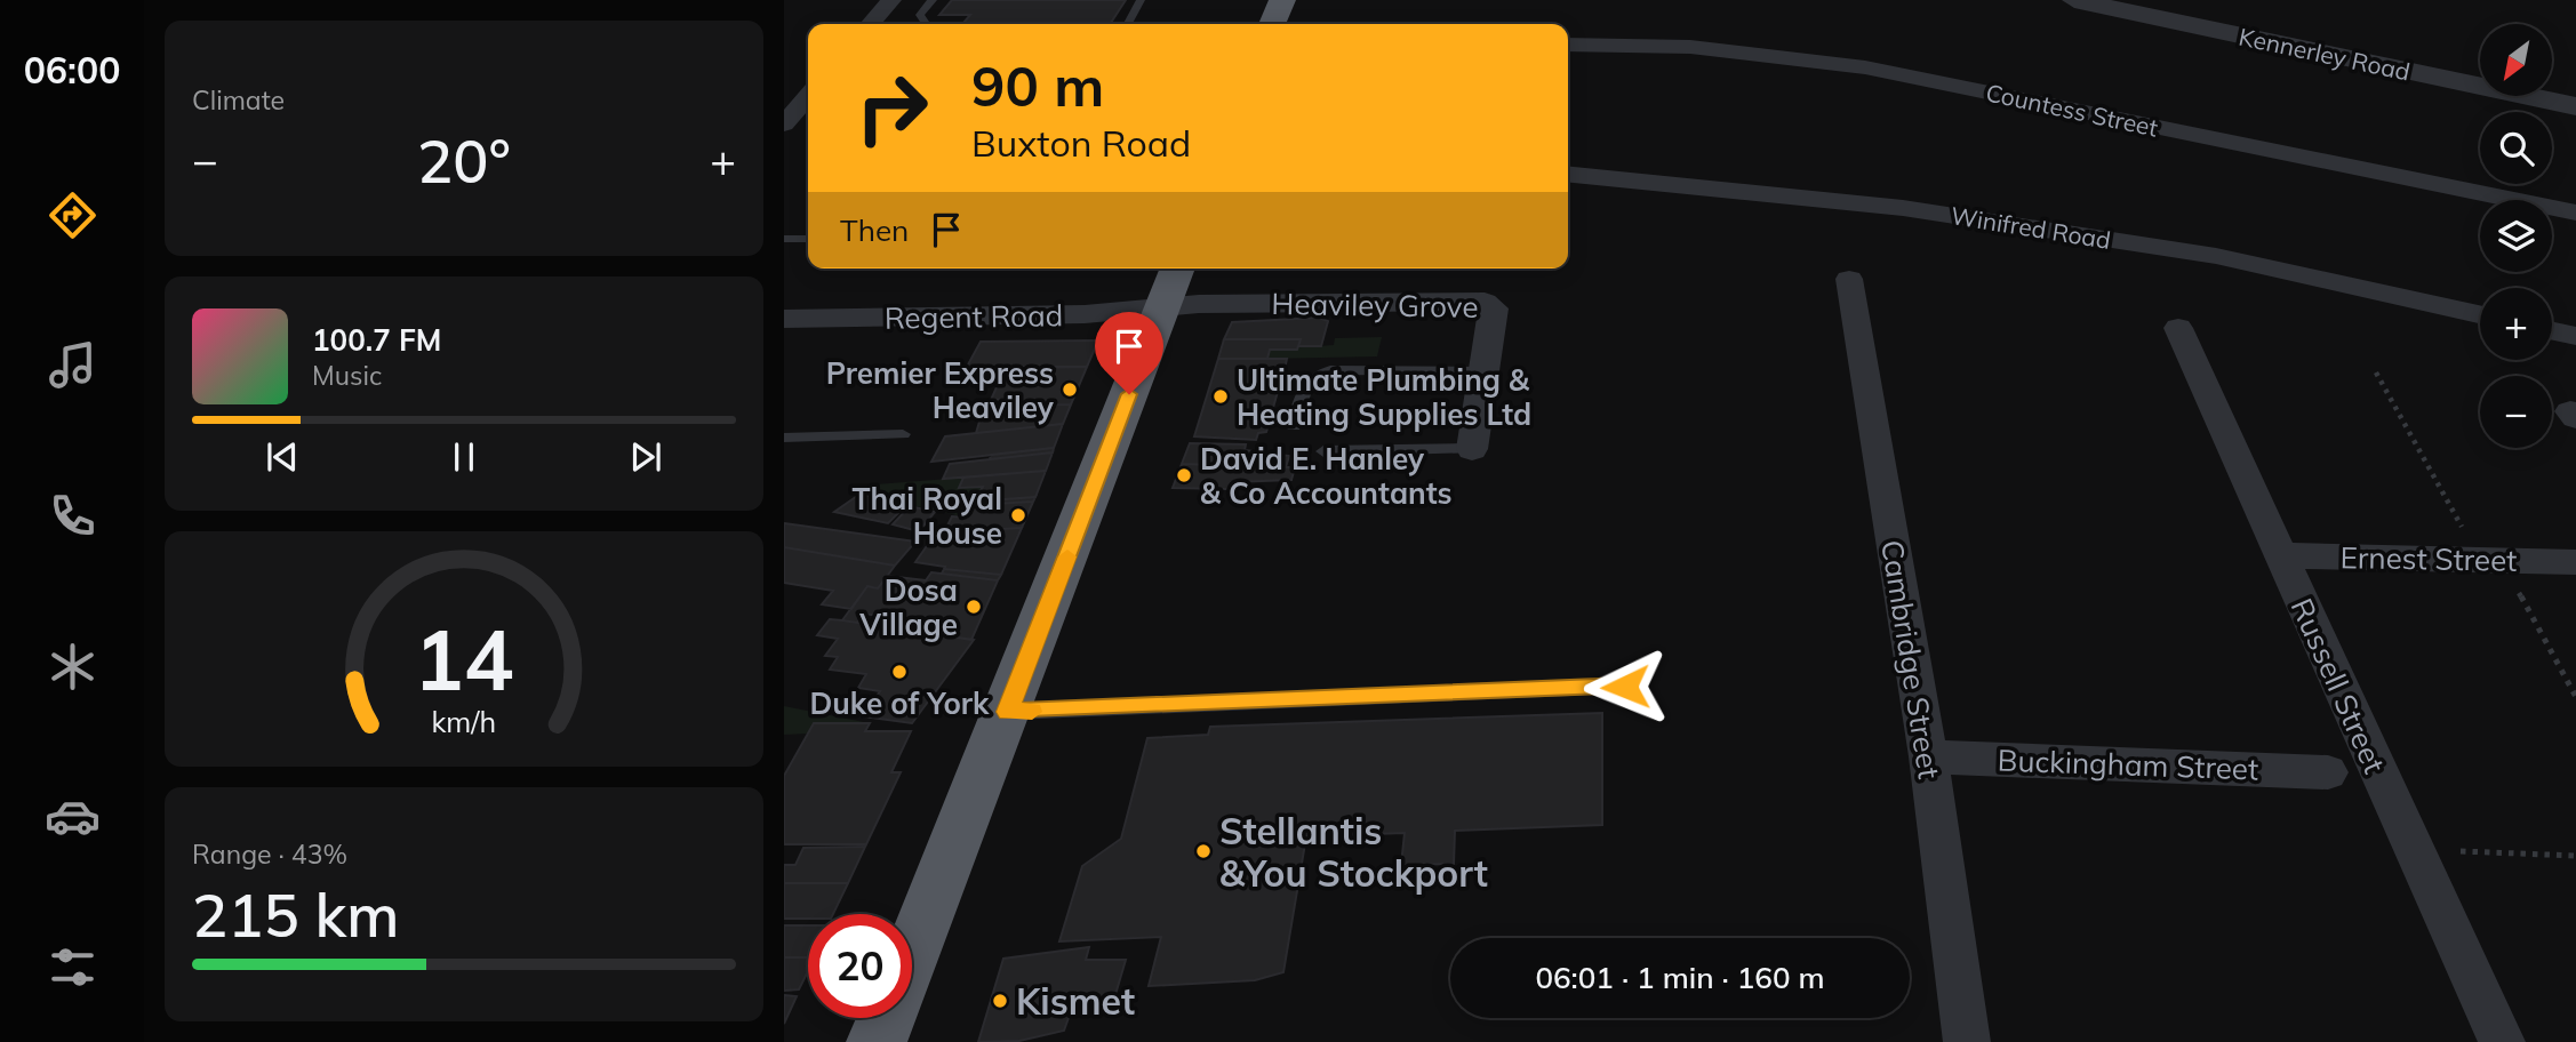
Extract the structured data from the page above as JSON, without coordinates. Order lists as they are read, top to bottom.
{
  "streets": {
    "street": [
      "Kennerley Road",
      "Countess Street",
      "Winifred Road",
      "Heaviley Grove",
      "Regent Road",
      "Ernest Street",
      "Cambridge Street",
      "Russell Street",
      "Buckingham Street"
    ]
  },
  "crossings": [
    ["Heaviley Grove", "Regent Road"],
    ["Ernest Street", "Russell Street"],
    ["Cambridge Street", "Buckingham Street"]
  ],
  "places": [
    "Premier Express Heaviley",
    "Ultimate Plumbing & Heating Supplies Ltd",
    "David E. Hanley & Co Accountants",
    "Thai Royal House",
    "Dosa Village",
    "Duke of York",
    "Stellantis &You Stockport",
    "Kismet"
  ],
  "north": "bottom left",
  "page": {
    "tabs": "06:00",
    "tile": [
      "Climate",
      ["Range · 43%", "215 km"]
    ],
    "map_buttons": ["+", "−"],
    "turn": ["90 m", "Buxton Road"],
    "heat": ["−", "20°", "+"],
    "then": "Then",
    "song": ["100.7 FM", "Music"],
    "limit": "20",
    "trip": "06:01 · 1 min · 160 m",
    "gauge": ["14", "km/h"]
  }
}
